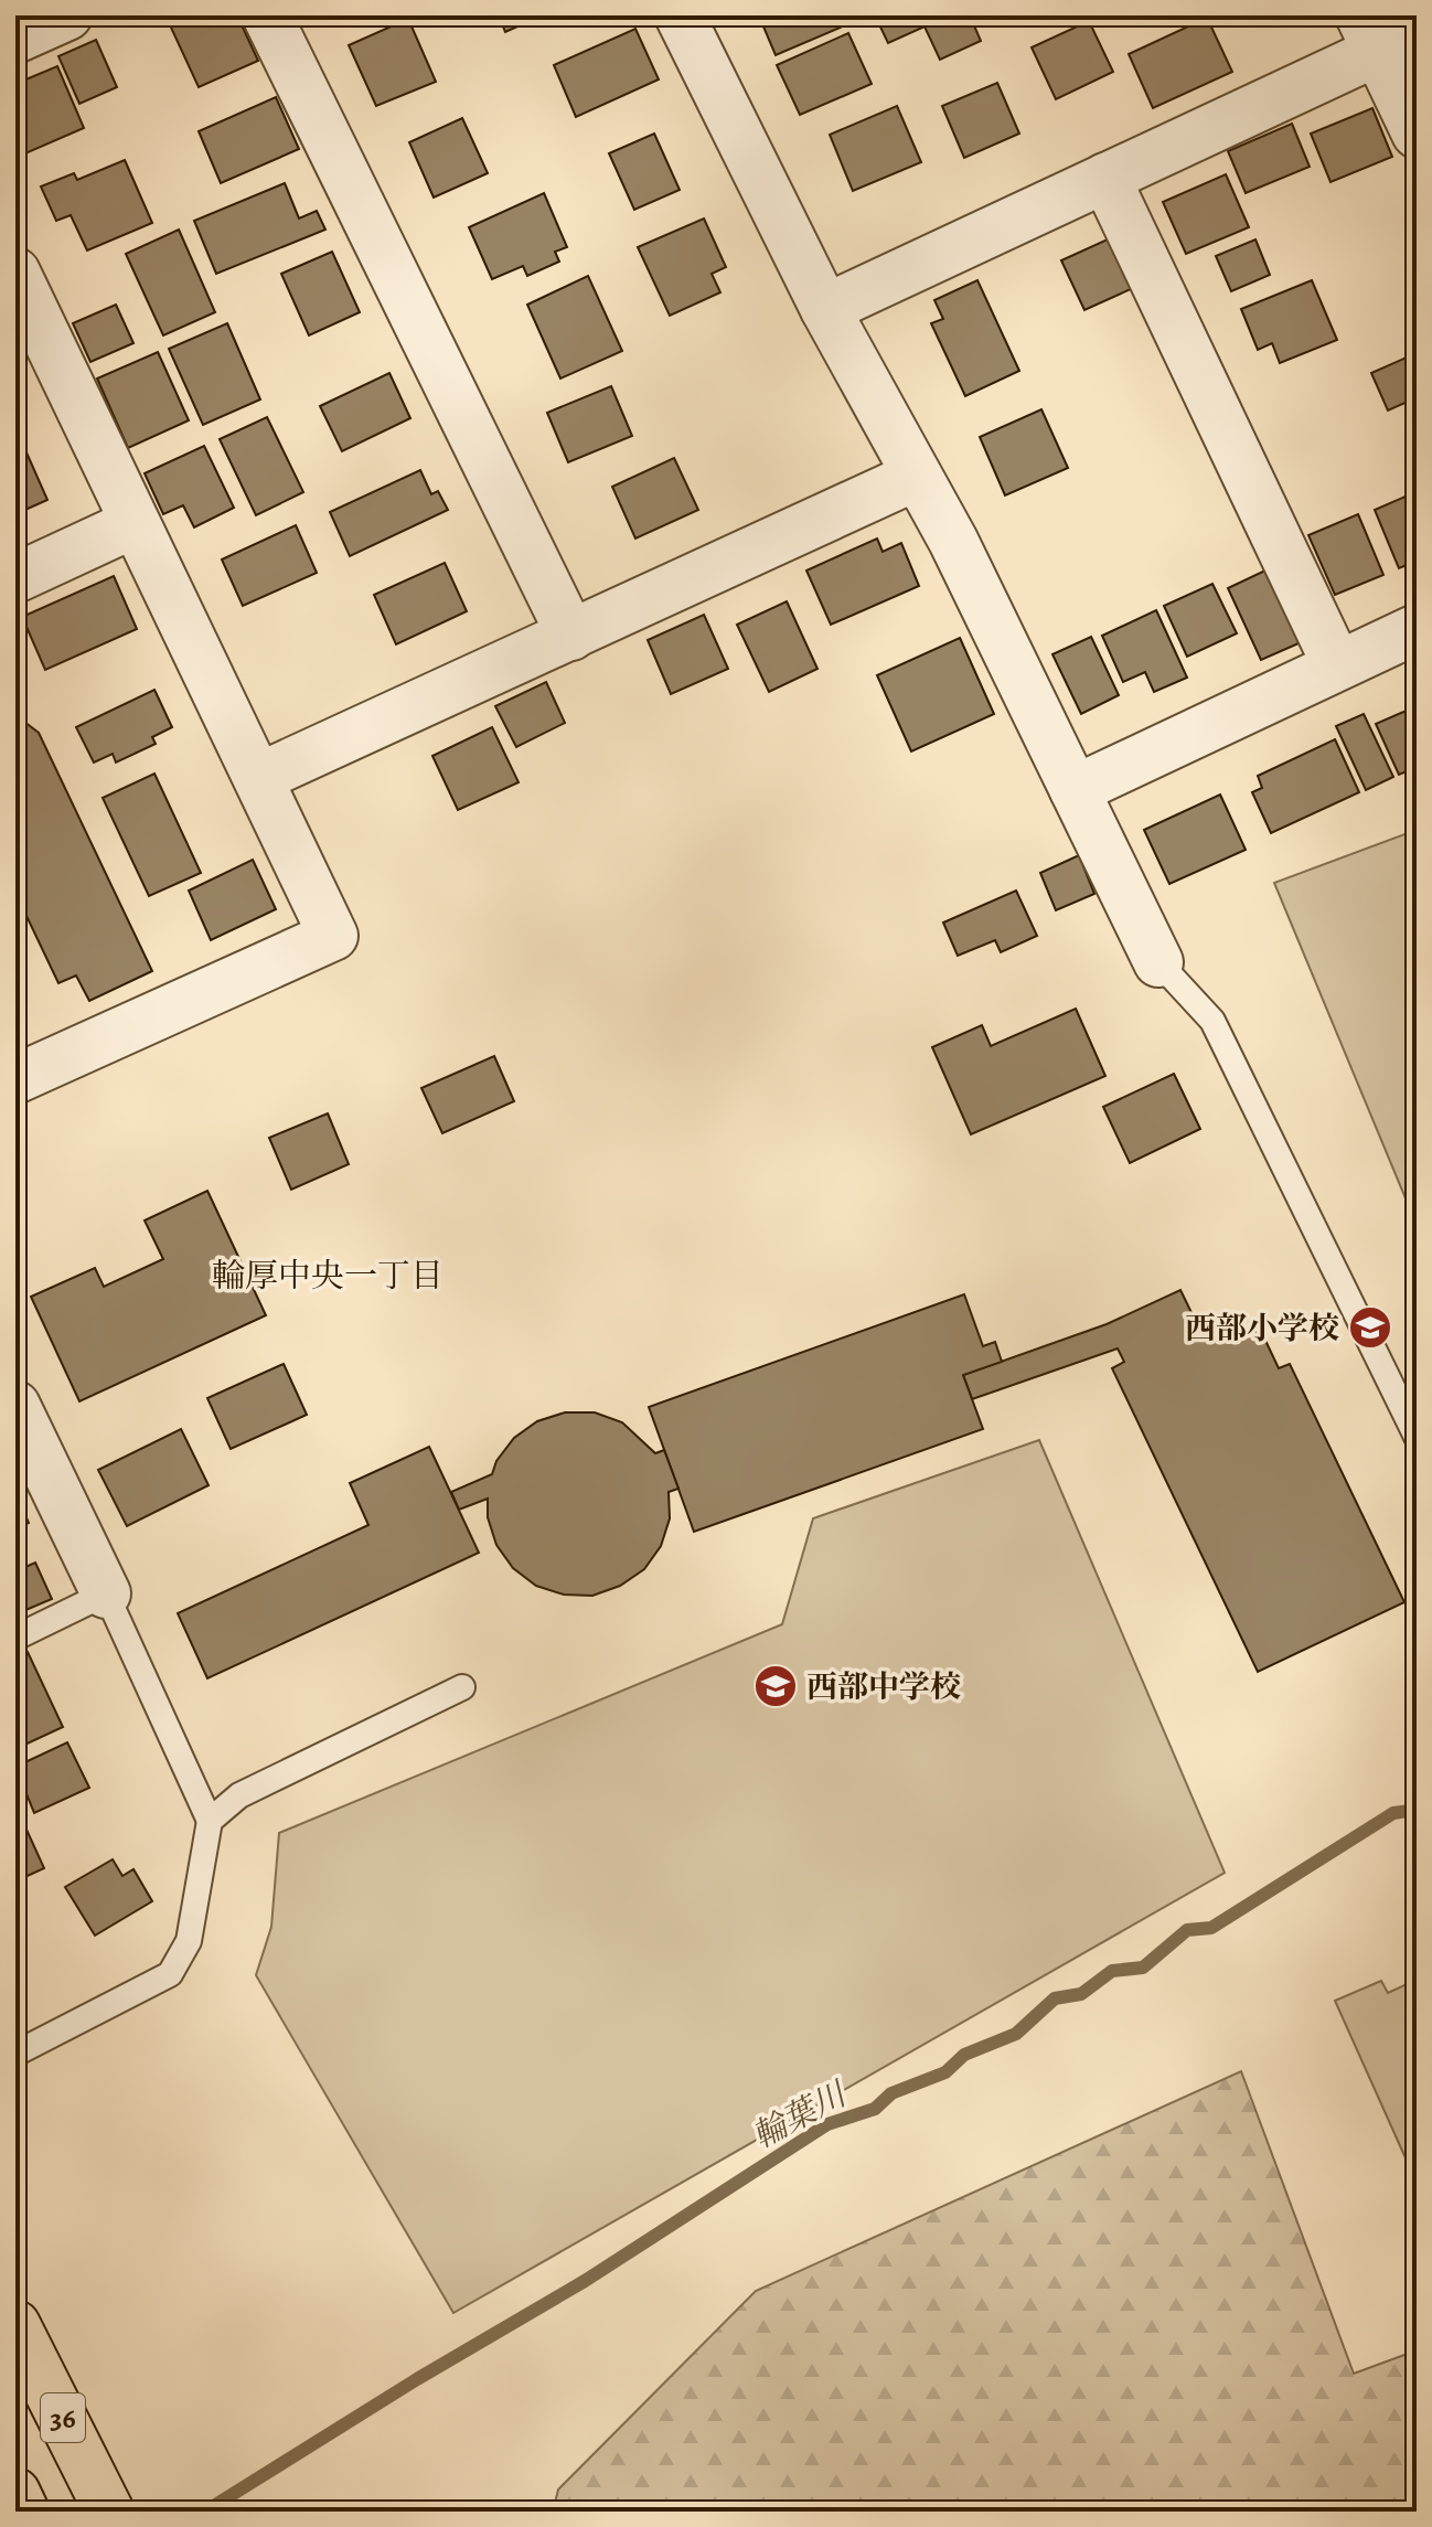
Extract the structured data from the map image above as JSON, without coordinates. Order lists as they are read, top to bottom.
{
  "streets": {
    "highway": ["36"]
  },
  "districts": ["輪厚中央一丁目"],
  "water": ["輪葉川"],
  "places": {
    "school or university": ["西部小学校", "西部中学校"]
  }
}
